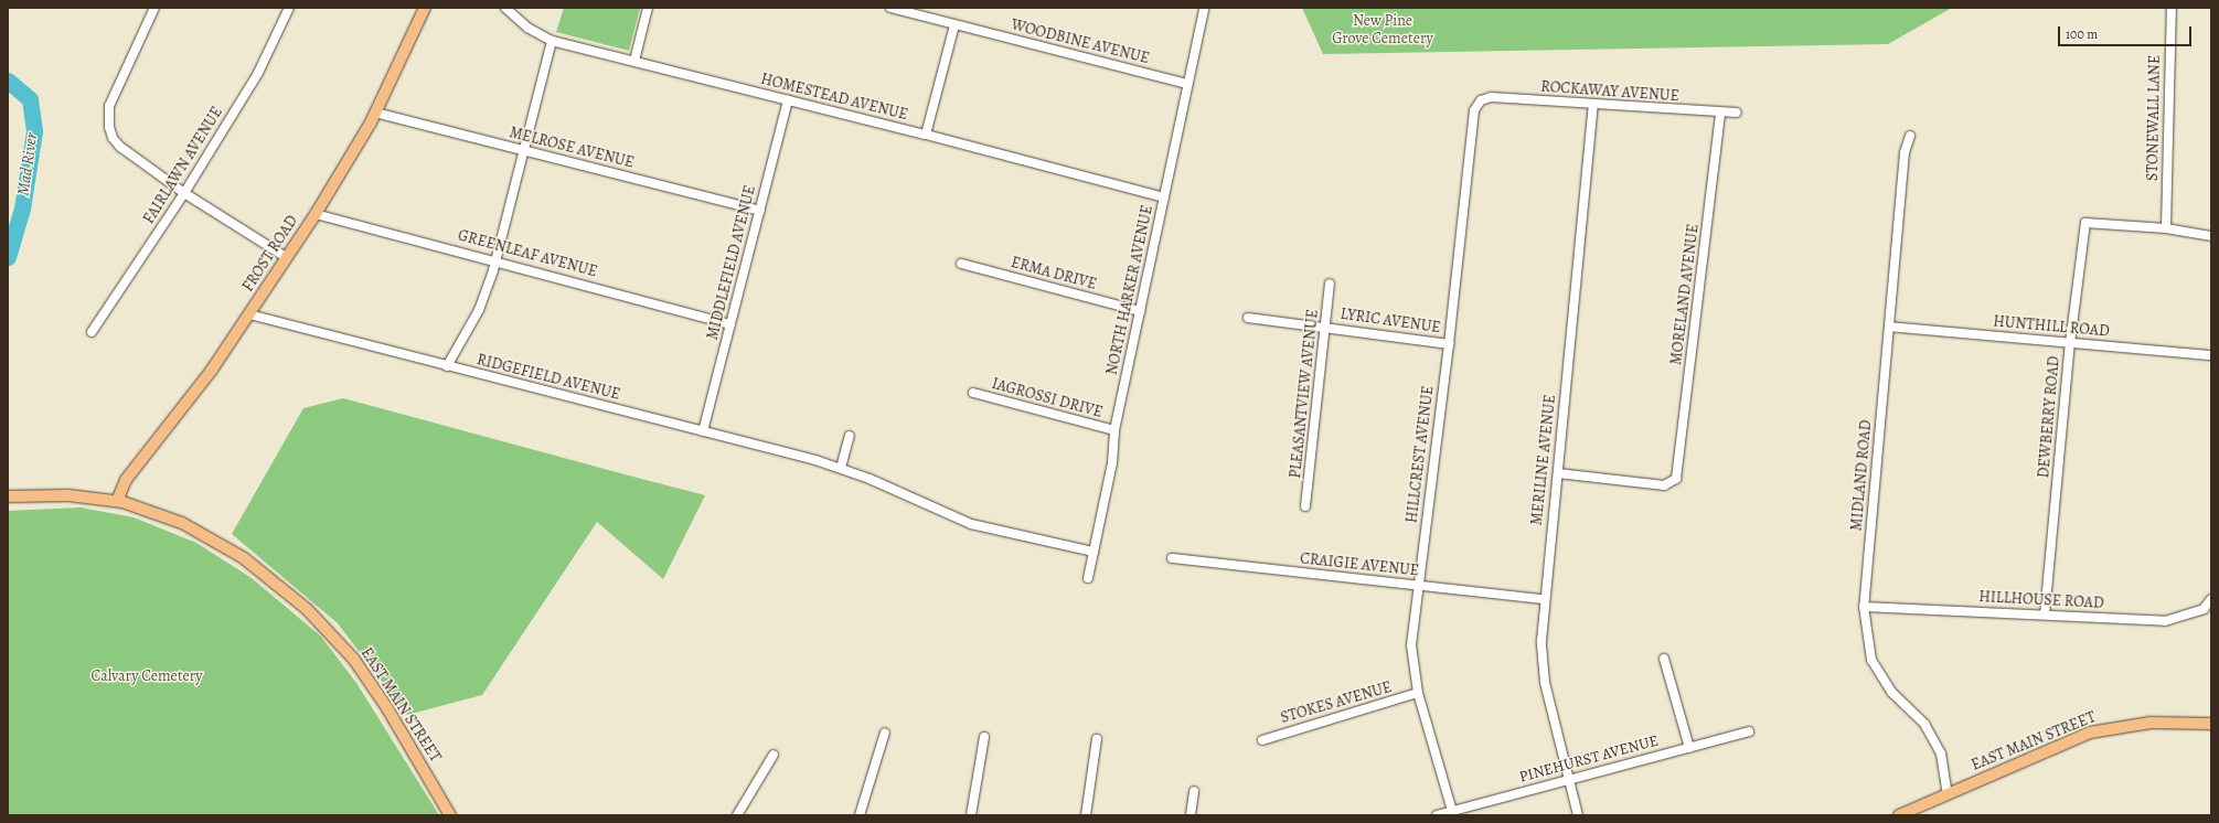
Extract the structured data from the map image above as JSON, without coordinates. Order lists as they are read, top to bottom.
{
  "streets": {
    "main road": ["FROST ROAD", "EAST MAIN STREET"],
    "street": [
      "WOODBINE AVENUE",
      "ROCKAWAY AVENUE",
      "HOMESTEAD AVENUE",
      "STONEWALL LANE",
      "MELROSE AVENUE",
      "FAIRLAWN AVENUE",
      "GREENLEAF AVENUE",
      "MIDDLEFIELD AVENUE",
      "ERMA DRIVE",
      "NORTH HARKER AVENUE",
      "MORELAND AVENUE",
      "LYRIC AVENUE",
      "HUNTHILL ROAD",
      "RIDGEFIELD AVENUE",
      "PLEASANTVIEW AVENUE",
      "IAGROSSI DRIVE",
      "DEWBERRY ROAD",
      "HILLCREST AVENUE",
      "MERILINE AVENUE",
      "MIDLAND ROAD",
      "CRAIGIE AVENUE",
      "HILLHOUSE ROAD",
      "STOKES AVENUE",
      "PINEHURST AVENUE"
    ]
  },
  "crossings": [
    ["WOODBINE AVENUE", "NORTH HARKER AVENUE"],
    ["ROCKAWAY AVENUE", "MORELAND AVENUE"],
    ["ROCKAWAY AVENUE", "HILLCREST AVENUE"],
    ["ROCKAWAY AVENUE", "MERILINE AVENUE"],
    ["HOMESTEAD AVENUE", "MIDDLEFIELD AVENUE"],
    ["HOMESTEAD AVENUE", "NORTH HARKER AVENUE"],
    ["STONEWALL LANE", "DEWBERRY ROAD"],
    ["MELROSE AVENUE", "FROST ROAD"],
    ["MELROSE AVENUE", "MIDDLEFIELD AVENUE"],
    ["FROST ROAD", "GREENLEAF AVENUE"],
    ["FROST ROAD", "RIDGEFIELD AVENUE"],
    ["FROST ROAD", "EAST MAIN STREET"],
    ["GREENLEAF AVENUE", "MIDDLEFIELD AVENUE"],
    ["MIDDLEFIELD AVENUE", "RIDGEFIELD AVENUE"],
    ["ERMA DRIVE", "NORTH HARKER AVENUE"],
    ["NORTH HARKER AVENUE", "RIDGEFIELD AVENUE"],
    ["NORTH HARKER AVENUE", "IAGROSSI DRIVE"],
    ["MORELAND AVENUE", "MERILINE AVENUE"],
    ["LYRIC AVENUE", "PLEASANTVIEW AVENUE"],
    ["LYRIC AVENUE", "HILLCREST AVENUE"],
    ["HUNTHILL ROAD", "DEWBERRY ROAD"],
    ["HUNTHILL ROAD", "MIDLAND ROAD"],
    ["DEWBERRY ROAD", "HILLHOUSE ROAD"],
    ["HILLCREST AVENUE", "CRAIGIE AVENUE"],
    ["HILLCREST AVENUE", "STOKES AVENUE"],
    ["HILLCREST AVENUE", "PINEHURST AVENUE"],
    ["MERILINE AVENUE", "CRAIGIE AVENUE"],
    ["MERILINE AVENUE", "PINEHURST AVENUE"],
    ["MIDLAND ROAD", "HILLHOUSE ROAD"],
    ["MIDLAND ROAD", "EAST MAIN STREET"]
  ],
  "water": ["Mad River"],
  "parks": ["New Pine Grove Cemetery", "Calvary Cemetery"],
  "scale_bar": "100 m"
}
